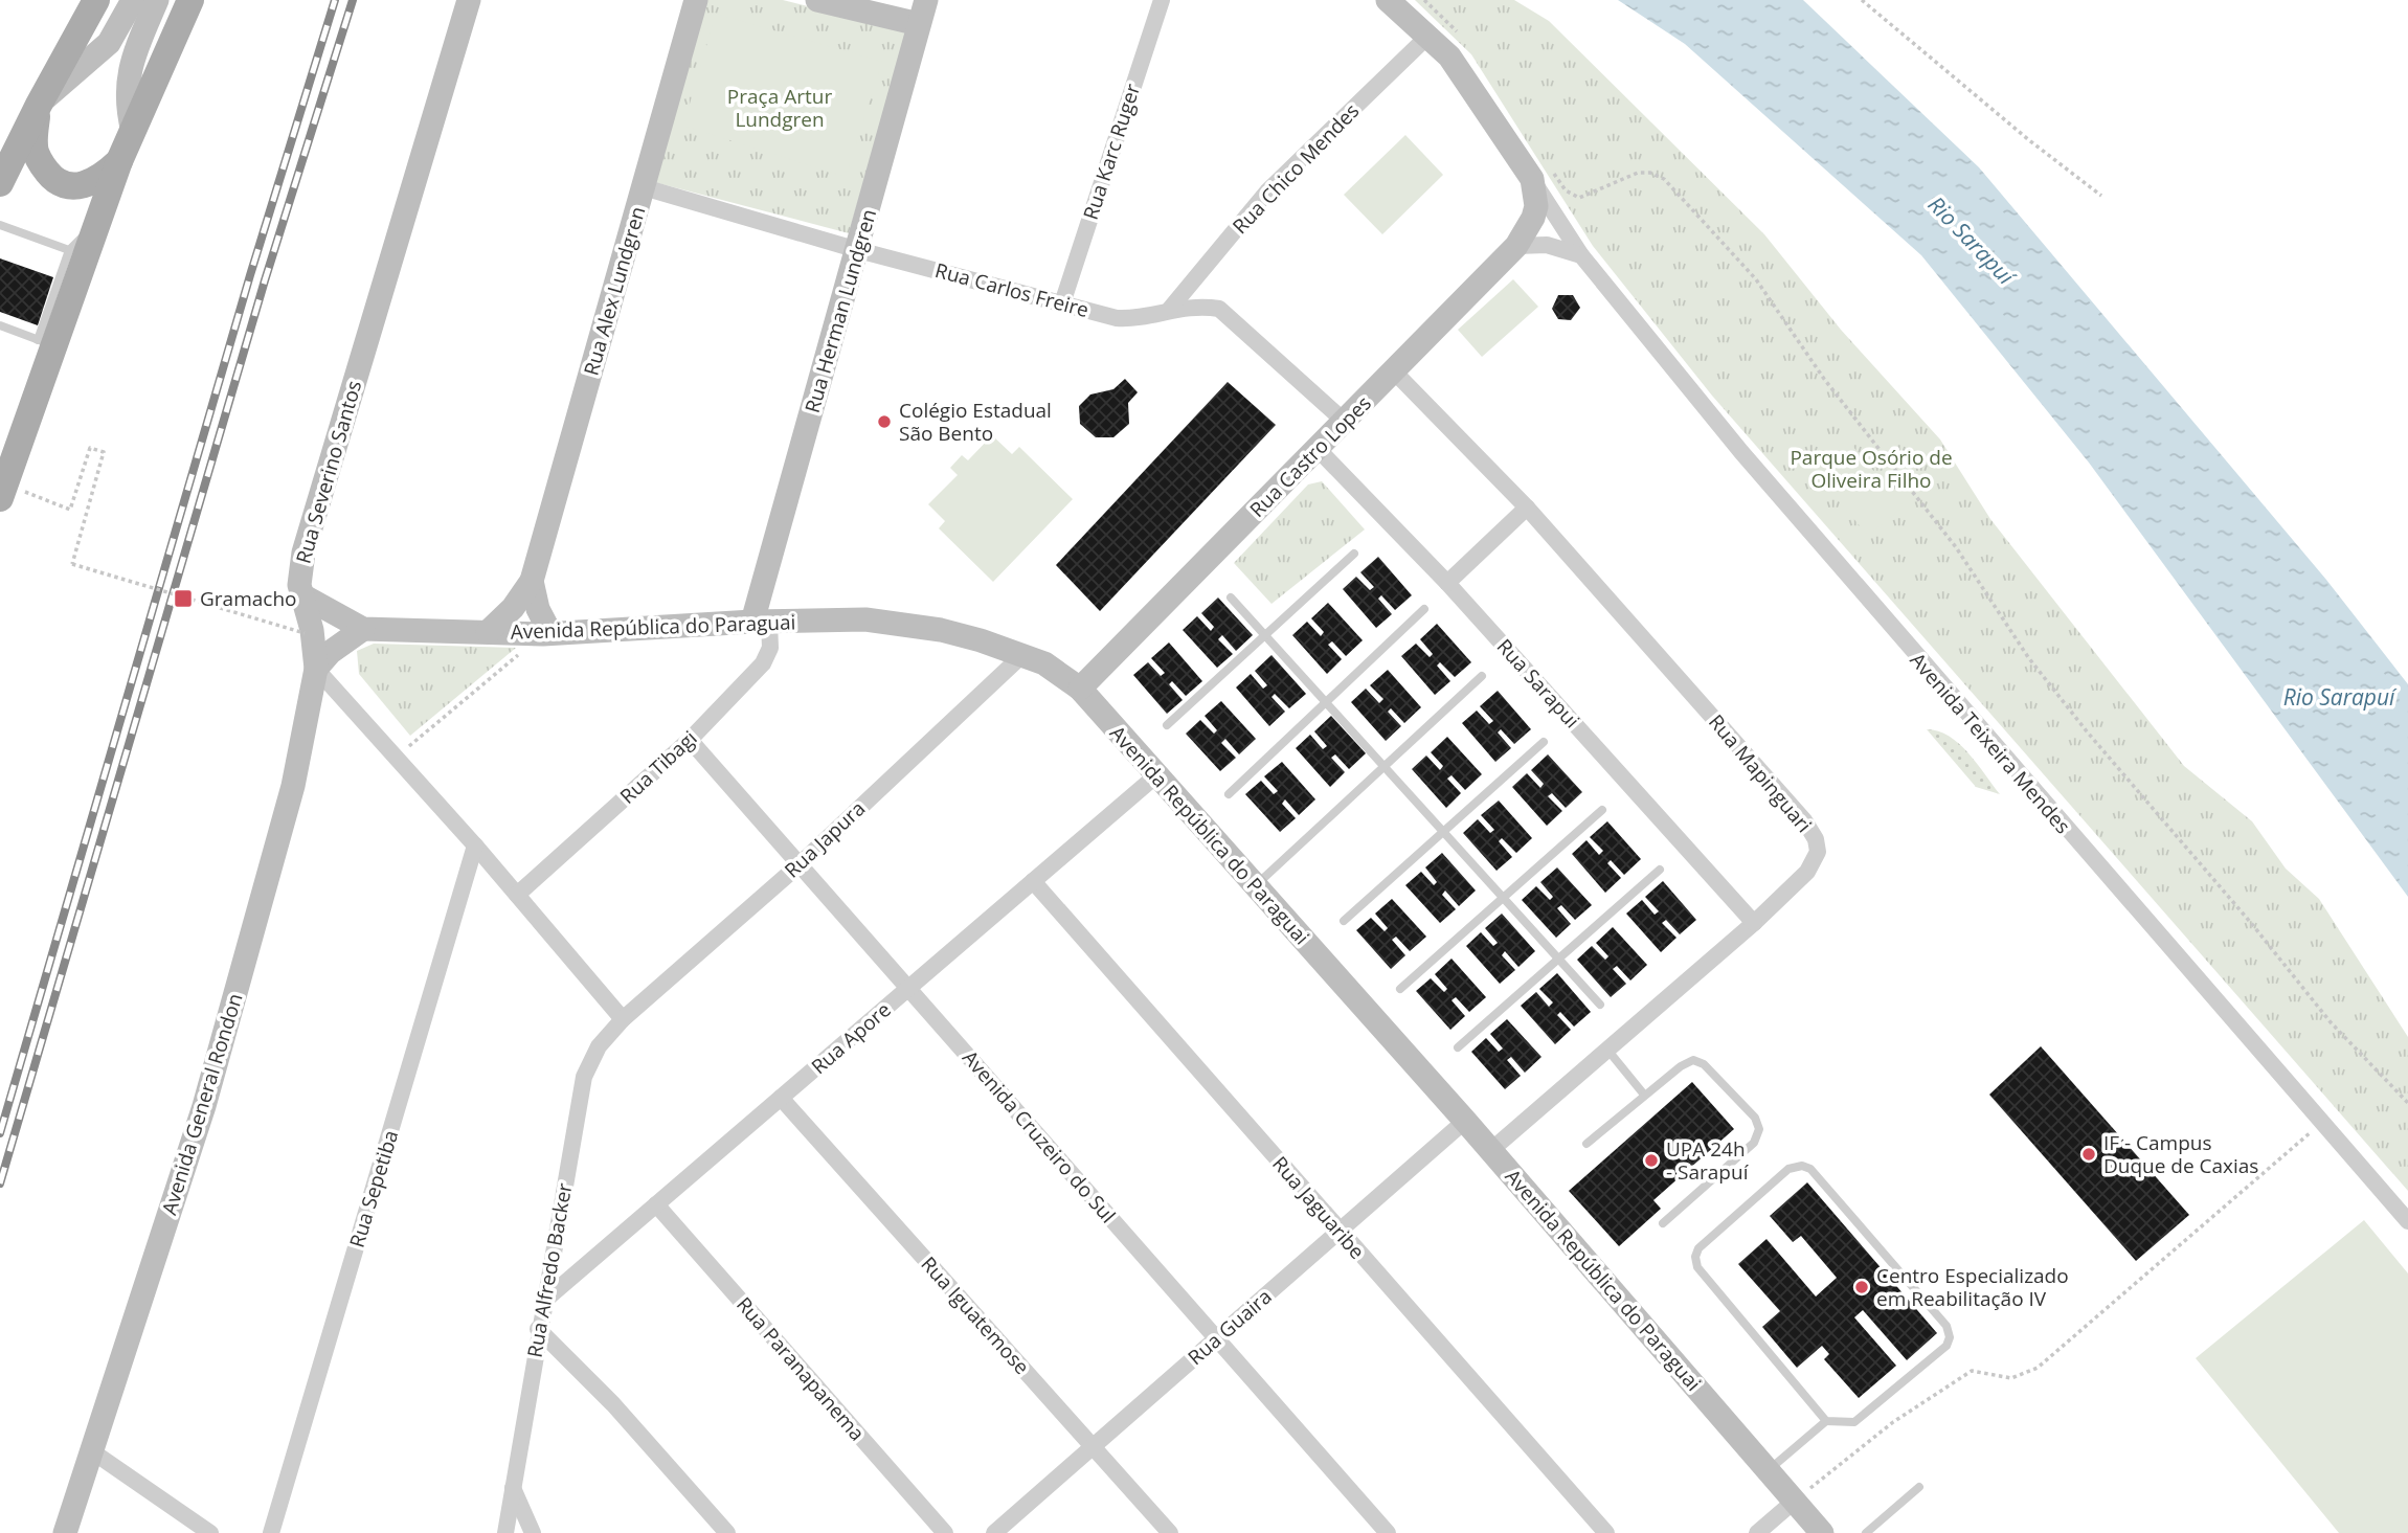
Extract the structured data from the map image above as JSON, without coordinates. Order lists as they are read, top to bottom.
{
  "streets": {
    "main road": [
      "Rua Alex Lundgren",
      "Rua Herman Lundgren",
      "Rua Castro Lopes",
      "Rua Severino Santos",
      "Avenida República do Paraguai",
      "Avenida General Rondon"
    ],
    "street": [
      "Rua Karc Ruger",
      "Rua Chico Mendes",
      "Rua Carlos Freire",
      "Rua Sarapui",
      "Avenida Teixeira Mendes",
      "Rua Tibagi",
      "Rua Mapinguari",
      "Rua Japura",
      "Rua Apore",
      "Avenida Cruzeiro do Sul",
      "Rua Sepetiba",
      "Rua Jaguaribe",
      "Rua Alfredo Backer",
      "Rua Iguatemose",
      "Rua Guaira",
      "Rua Paranapanema"
    ]
  },
  "crossings": [
    ["Rua Karc Ruger", "Rua Carlos Freire"],
    ["Rua Chico Mendes", "Rua Carlos Freire"],
    ["Rua Carlos Freire", "Rua Alex Lundgren"],
    ["Rua Carlos Freire", "Rua Herman Lundgren"],
    ["Rua Carlos Freire", "Rua Castro Lopes"],
    ["Rua Alex Lundgren", "Avenida República do Paraguai"],
    ["Rua Herman Lundgren", "Avenida República do Paraguai"],
    ["Rua Herman Lundgren", "Rua Tibagi"],
    ["Rua Castro Lopes", "Avenida República do Paraguai"],
    ["Rua Castro Lopes", "Rua Sarapui"],
    ["Rua Castro Lopes", "Avenida Teixeira Mendes"],
    ["Rua Castro Lopes", "Rua Mapinguari"],
    ["Rua Severino Santos", "Avenida República do Paraguai"],
    ["Rua Severino Santos", "Avenida General Rondon"],
    ["Avenida República do Paraguai", "Rua Tibagi"],
    ["Avenida República do Paraguai", "Rua Mapinguari"],
    ["Avenida República do Paraguai", "Rua Japura"],
    ["Avenida República do Paraguai", "Rua Apore"],
    ["Avenida República do Paraguai", "Rua Guaira"],
    ["Rua Sarapui", "Rua Mapinguari"],
    ["Rua Tibagi", "Avenida Cruzeiro do Sul"],
    ["Rua Japura", "Avenida Cruzeiro do Sul"],
    ["Rua Japura", "Rua Alfredo Backer"],
    ["Rua Apore", "Avenida Cruzeiro do Sul"],
    ["Rua Apore", "Rua Jaguaribe"],
    ["Rua Apore", "Rua Alfredo Backer"],
    ["Rua Apore", "Rua Iguatemose"],
    ["Rua Apore", "Rua Paranapanema"],
    ["Avenida Cruzeiro do Sul", "Rua Guaira"],
    ["Rua Jaguaribe", "Rua Guaira"],
    ["Rua Iguatemose", "Rua Guaira"]
  ],
  "water": ["Rio Sarapuí"],
  "parks": ["Praça Artur Lundgren", "Parque Osório de Oliveira Filho"],
  "places": {
    "other": [
      "Colégio Estadual São Bento",
      "IF - Campus Duque de Caxias",
      "UPA 24h - Sarapuí",
      "Centro Especializado em Reabilitação IV"
    ],
    "transit": ["Gramacho"]
  }
}
